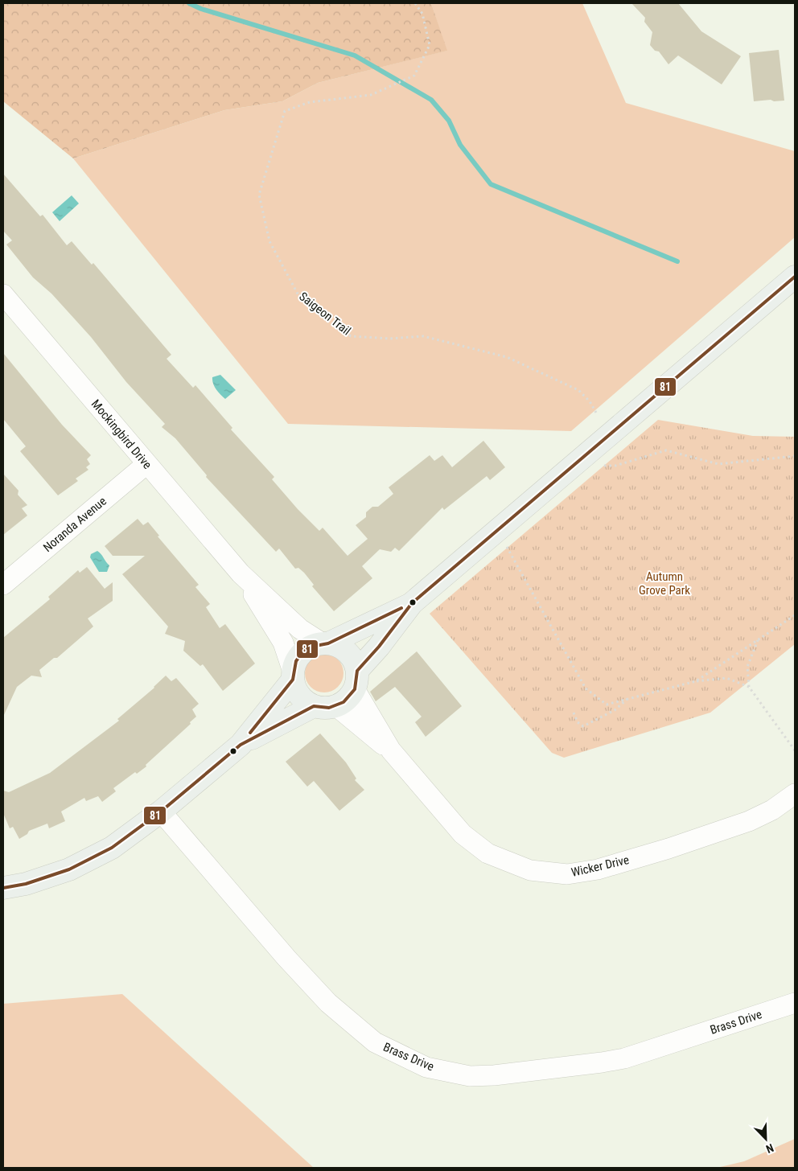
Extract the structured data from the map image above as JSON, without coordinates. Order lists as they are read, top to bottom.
{
  "streets": {
    "street": [
      "Mockingbird Drive",
      "Noranda Avenue",
      "Wicker Drive",
      "Brass Drive"
    ],
    "path": ["Saigeon Trail"]
  },
  "crossings": [
    ["Mockingbird Drive", "Noranda Avenue"],
    ["Mockingbird Drive", "Wicker Drive"]
  ],
  "parks": ["Autumn Grove Park"],
  "lines": ["transit line 81"],
  "north": "bottom right"
}
